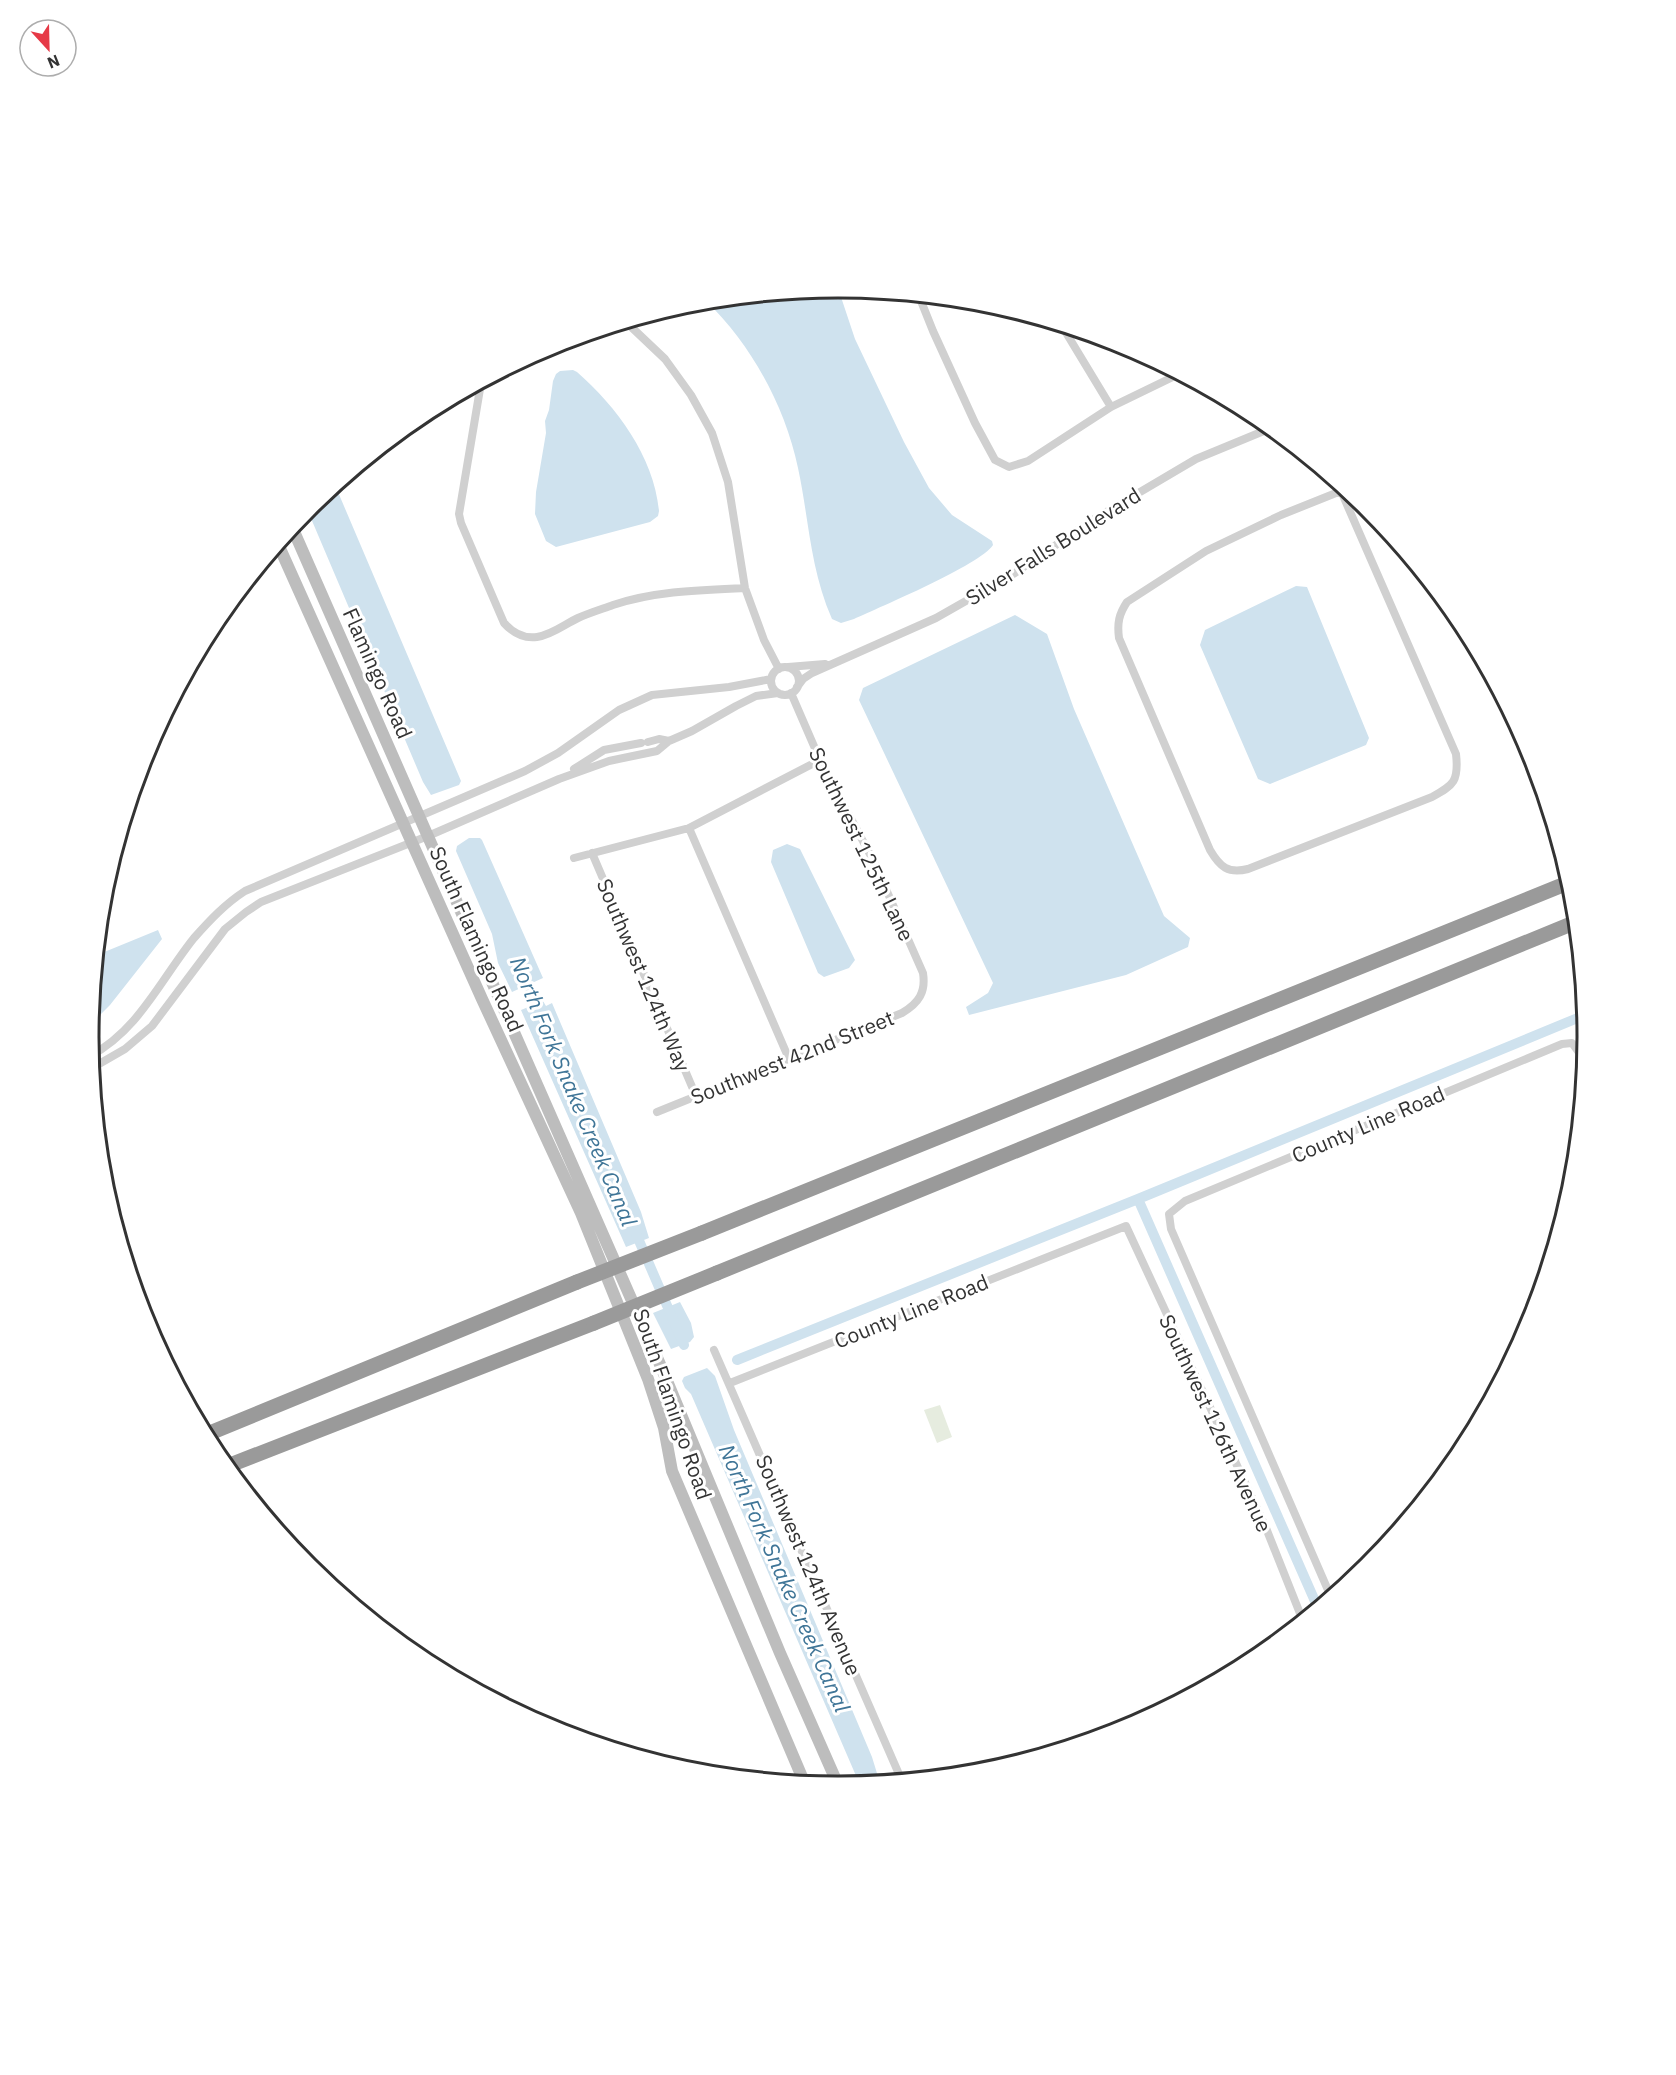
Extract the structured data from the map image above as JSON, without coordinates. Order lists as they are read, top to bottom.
{
  "streets": {
    "main road": ["Flamingo Road", "South Flamingo Road"],
    "street": [
      "Silver Falls Boulevard",
      "Southwest 125th Lane",
      "Southwest 124th Way",
      "Southwest 42nd Street",
      "County Line Road",
      "Southwest 126th Avenue",
      "Southwest 124th Avenue"
    ]
  },
  "crossings": [
    ["Silver Falls Boulevard", "Southwest 125th Lane"],
    ["Flamingo Road", "South Flamingo Road"],
    ["Southwest 125th Lane", "Southwest 42nd Street"],
    ["Southwest 124th Way", "Southwest 42nd Street"],
    ["County Line Road", "Southwest 126th Avenue"],
    ["County Line Road", "Southwest 124th Avenue"]
  ],
  "water": ["North Fork Snake Creek Canal"],
  "north": "bottom"
}
